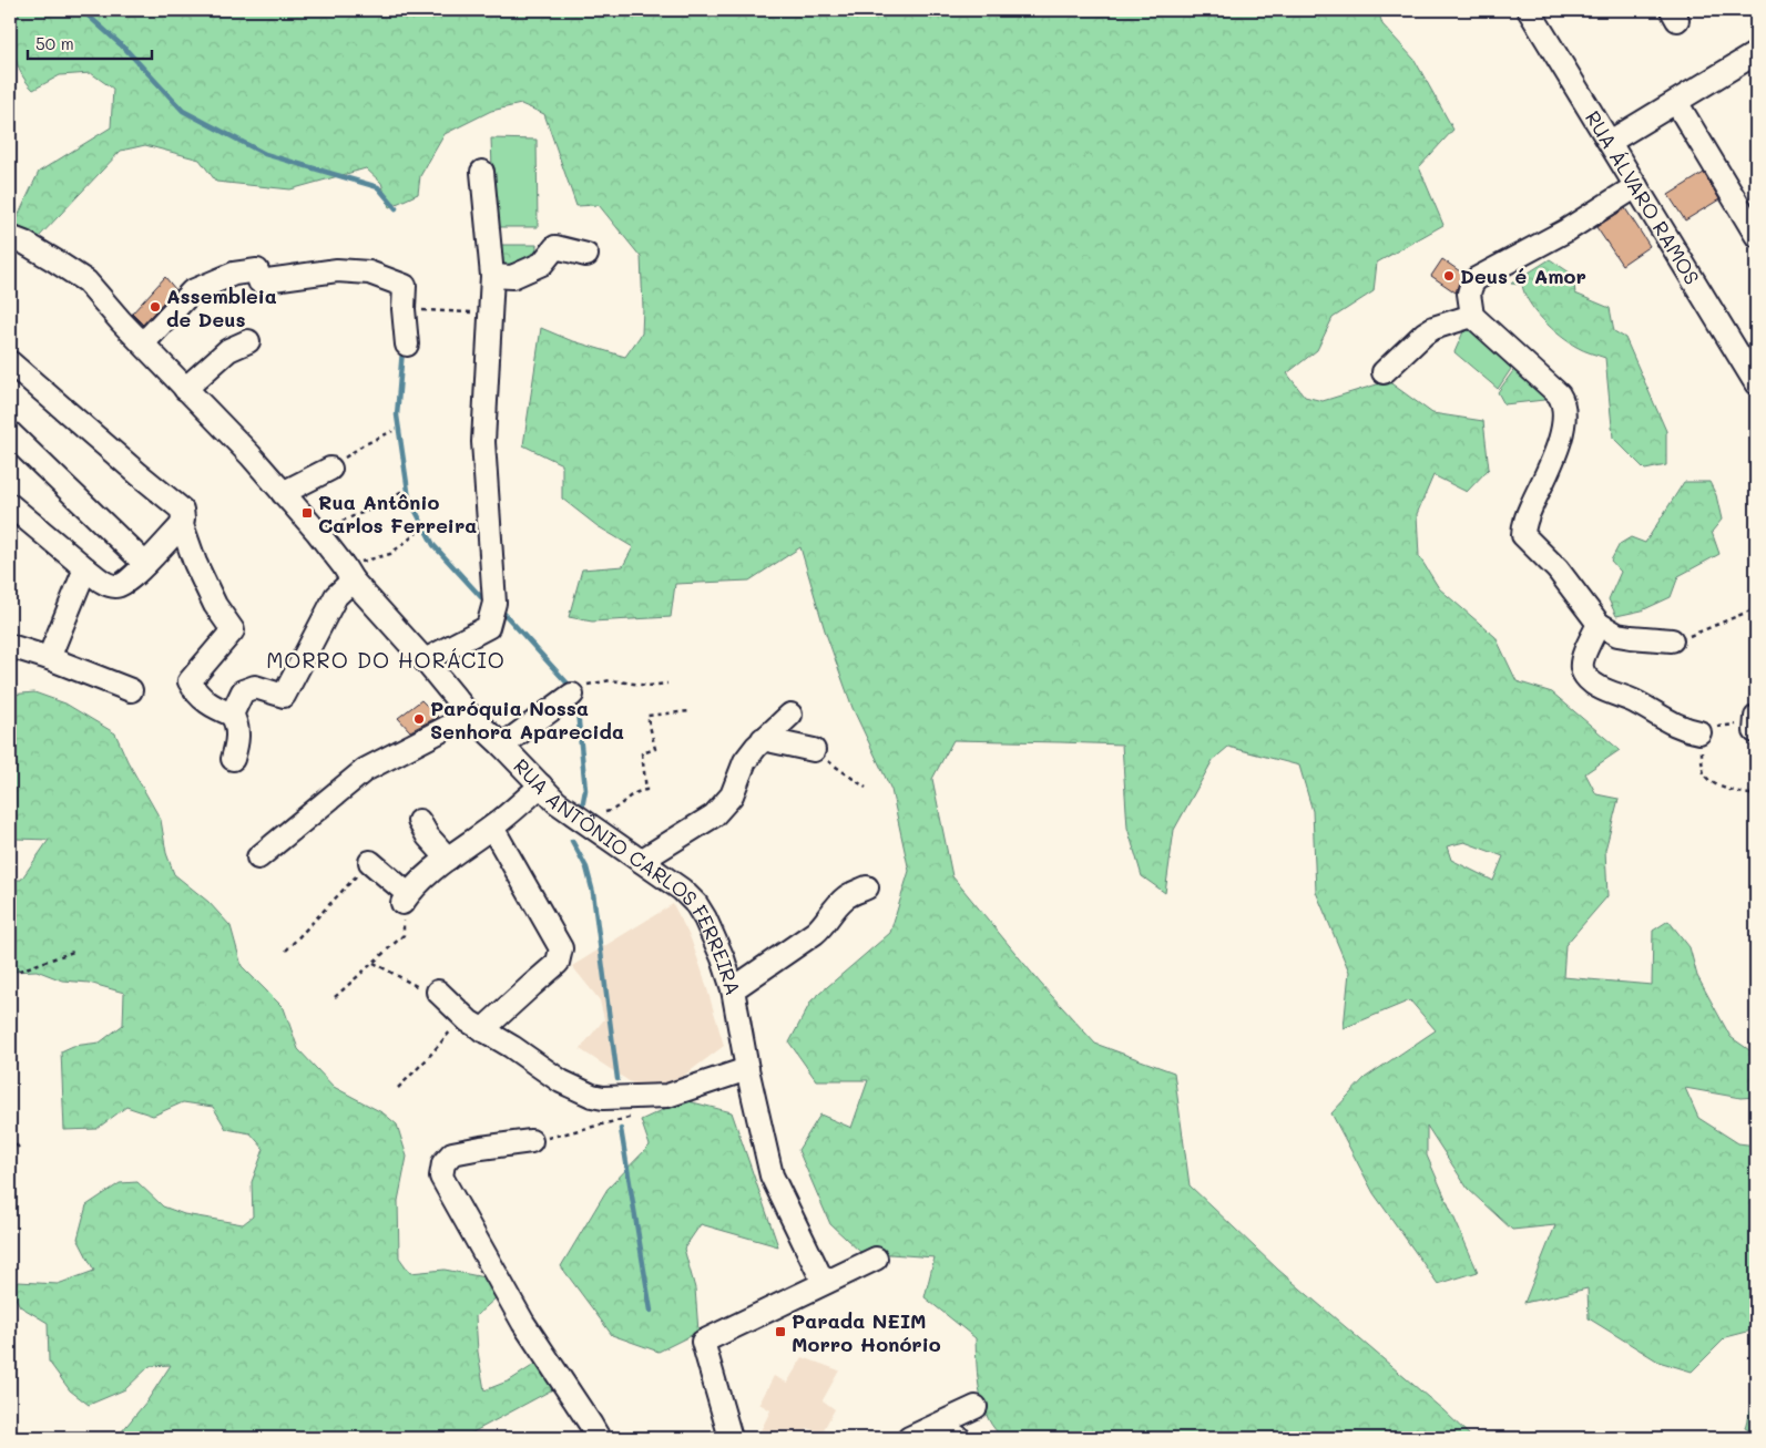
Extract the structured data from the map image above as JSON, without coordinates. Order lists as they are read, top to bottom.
{
  "streets": {
    "street": ["RUA ÁLVARO RAMOS", "RUA ANTÔNIO CARLOS FERREIRA"]
  },
  "districts": ["MORRO DO HORÁCIO"],
  "places": {
    "other": ["Deus é Amor", "Assembleia de Deus", "Paróquia Nossa Senhora Aparecida"],
    "transit": ["Rua Antônio Carlos Ferreira", "Parada NEIM Morro Honório"]
  },
  "scale_bar": "50 m"
}
